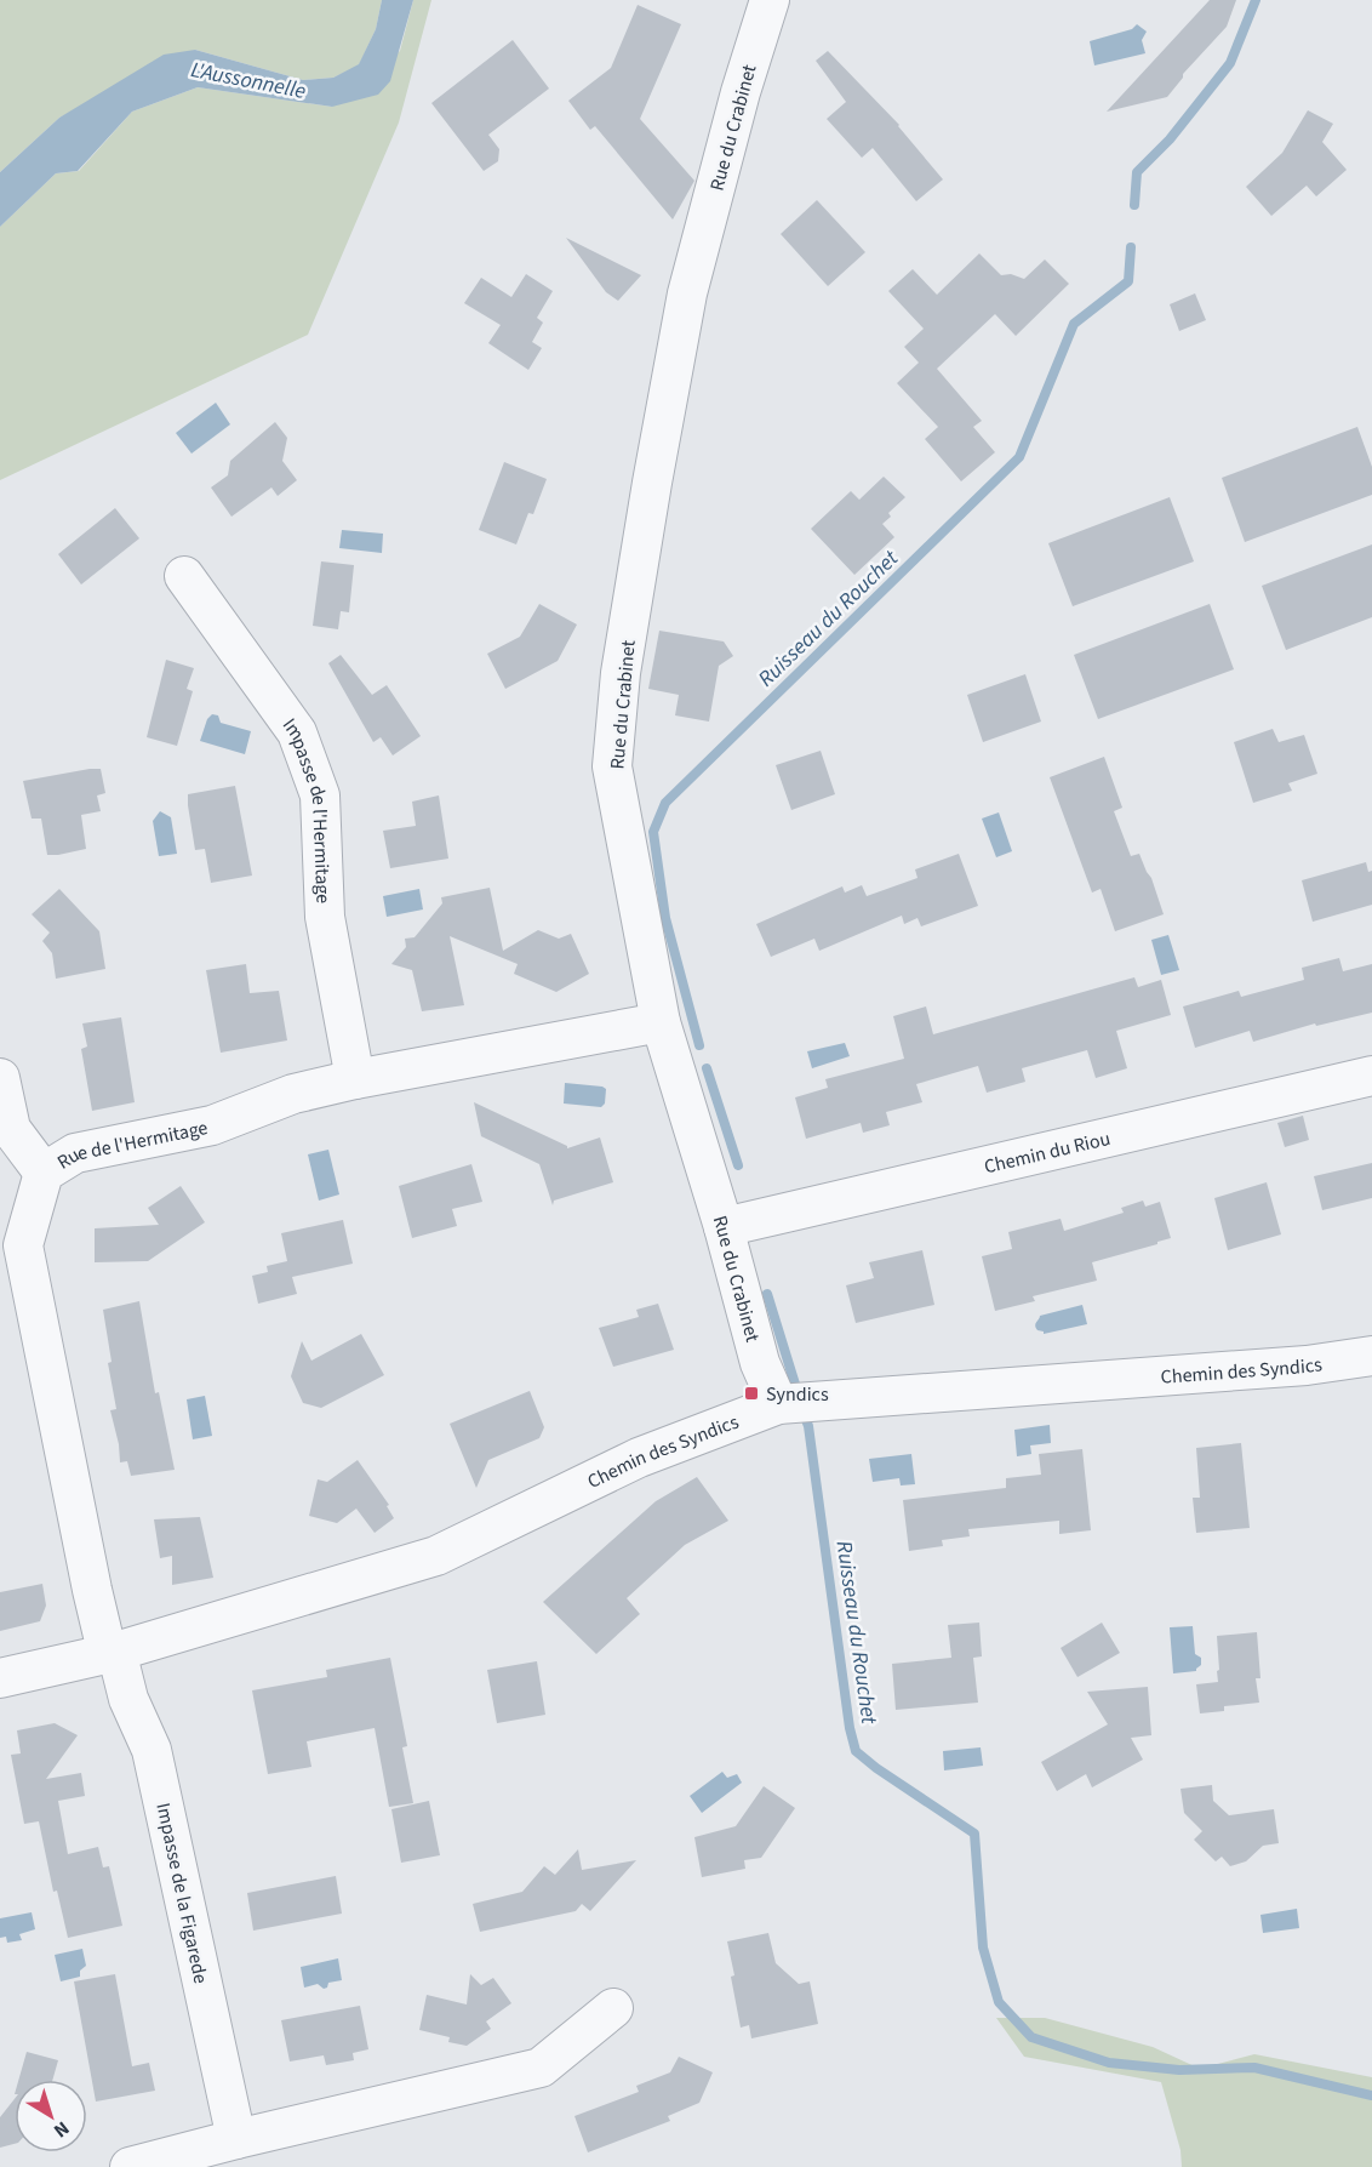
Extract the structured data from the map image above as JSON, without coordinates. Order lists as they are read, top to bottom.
{
  "streets": {
    "street": [
      "Rue du Crabinet",
      "Impasse de l'Hermitage",
      "Rue de l'Hermitage",
      "Chemin du Riou",
      "Chemin des Syndics",
      "Impasse de la Figarede"
    ]
  },
  "crossings": [
    ["Rue du Crabinet", "Rue de l'Hermitage"],
    ["Rue du Crabinet", "Chemin du Riou"],
    ["Rue du Crabinet", "Chemin des Syndics"],
    ["Impasse de l'Hermitage", "Rue de l'Hermitage"],
    ["Rue de l'Hermitage", "Chemin des Syndics"],
    ["Rue de l'Hermitage", "Impasse de la Figarede"],
    ["Chemin des Syndics", "Impasse de la Figarede"]
  ],
  "water": ["L'Aussonnelle", "Ruisseau du Rouchet"],
  "places": {
    "transit": ["Syndics"]
  },
  "north": "bottom right"
}
